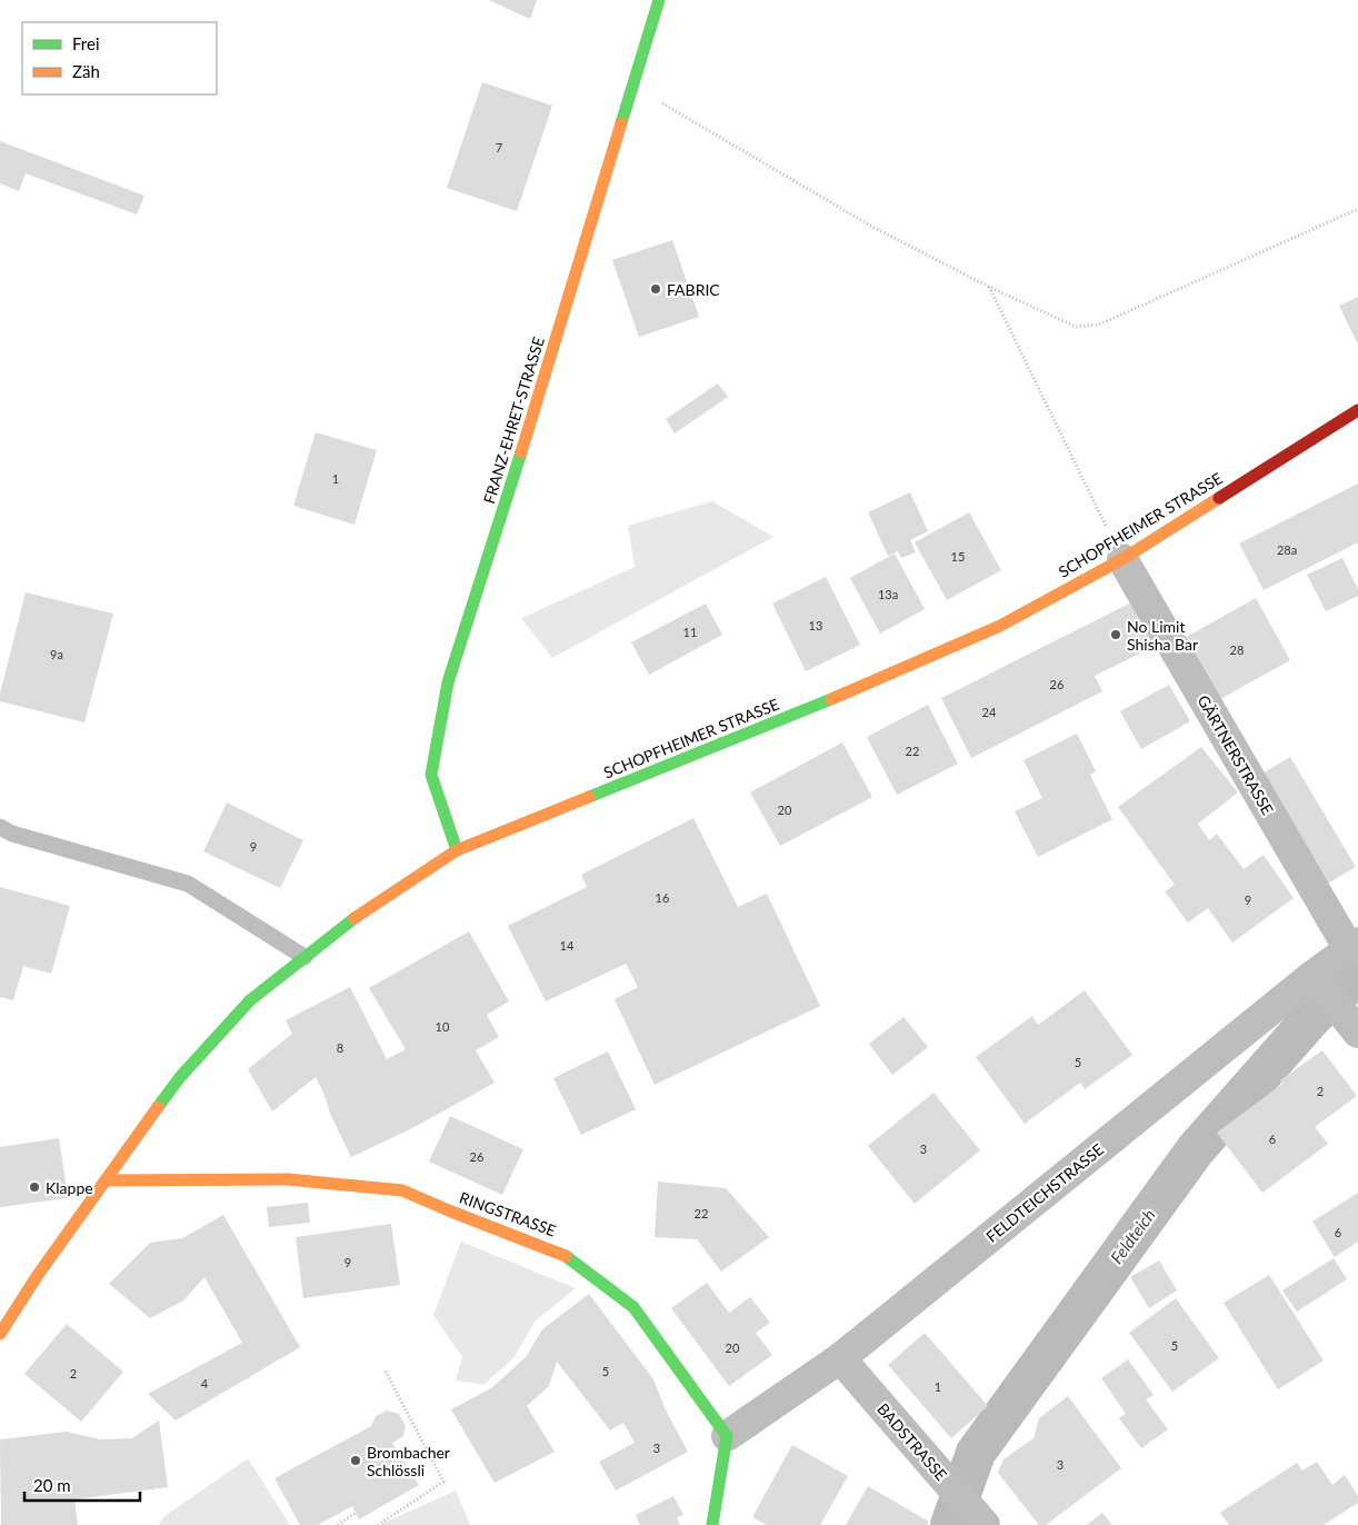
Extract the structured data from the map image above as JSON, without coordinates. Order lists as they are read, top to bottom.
{
  "streets": {
    "street": [
      "FRANZ-EHRET-STRASSE",
      "SCHOPFHEIMER STRASSE",
      "GÄRTNERSTRASSE",
      "FELDTEICHSTRASSE",
      "RINGSTRASSE",
      "BADSTRASSE"
    ]
  },
  "crossings": [
    ["FRANZ-EHRET-STRASSE", "SCHOPFHEIMER STRASSE"],
    ["SCHOPFHEIMER STRASSE", "GÄRTNERSTRASSE"],
    ["SCHOPFHEIMER STRASSE", "RINGSTRASSE"],
    ["GÄRTNERSTRASSE", "FELDTEICHSTRASSE"],
    ["FELDTEICHSTRASSE", "RINGSTRASSE"],
    ["FELDTEICHSTRASSE", "BADSTRASSE"]
  ],
  "water": ["Feldteich"],
  "places": [
    "FABRIC",
    "No Limit Shisha Bar",
    "Klappe",
    "Brombacher Schlössli"
  ],
  "house_numbers": [
    "7",
    "1",
    "28a",
    "15",
    "13a",
    "13",
    "11",
    "28",
    "9a",
    "26",
    "24",
    "22",
    "20",
    "9",
    "16",
    "9",
    "14",
    "10",
    "8",
    "5",
    "2",
    "6",
    "3",
    "26",
    "22",
    "6",
    "9",
    "5",
    "20",
    "5",
    "2",
    "4",
    "1",
    "3",
    "3"
  ],
  "legend": ["Frei", "Zäh"],
  "scale_bar": "20 m"
}
